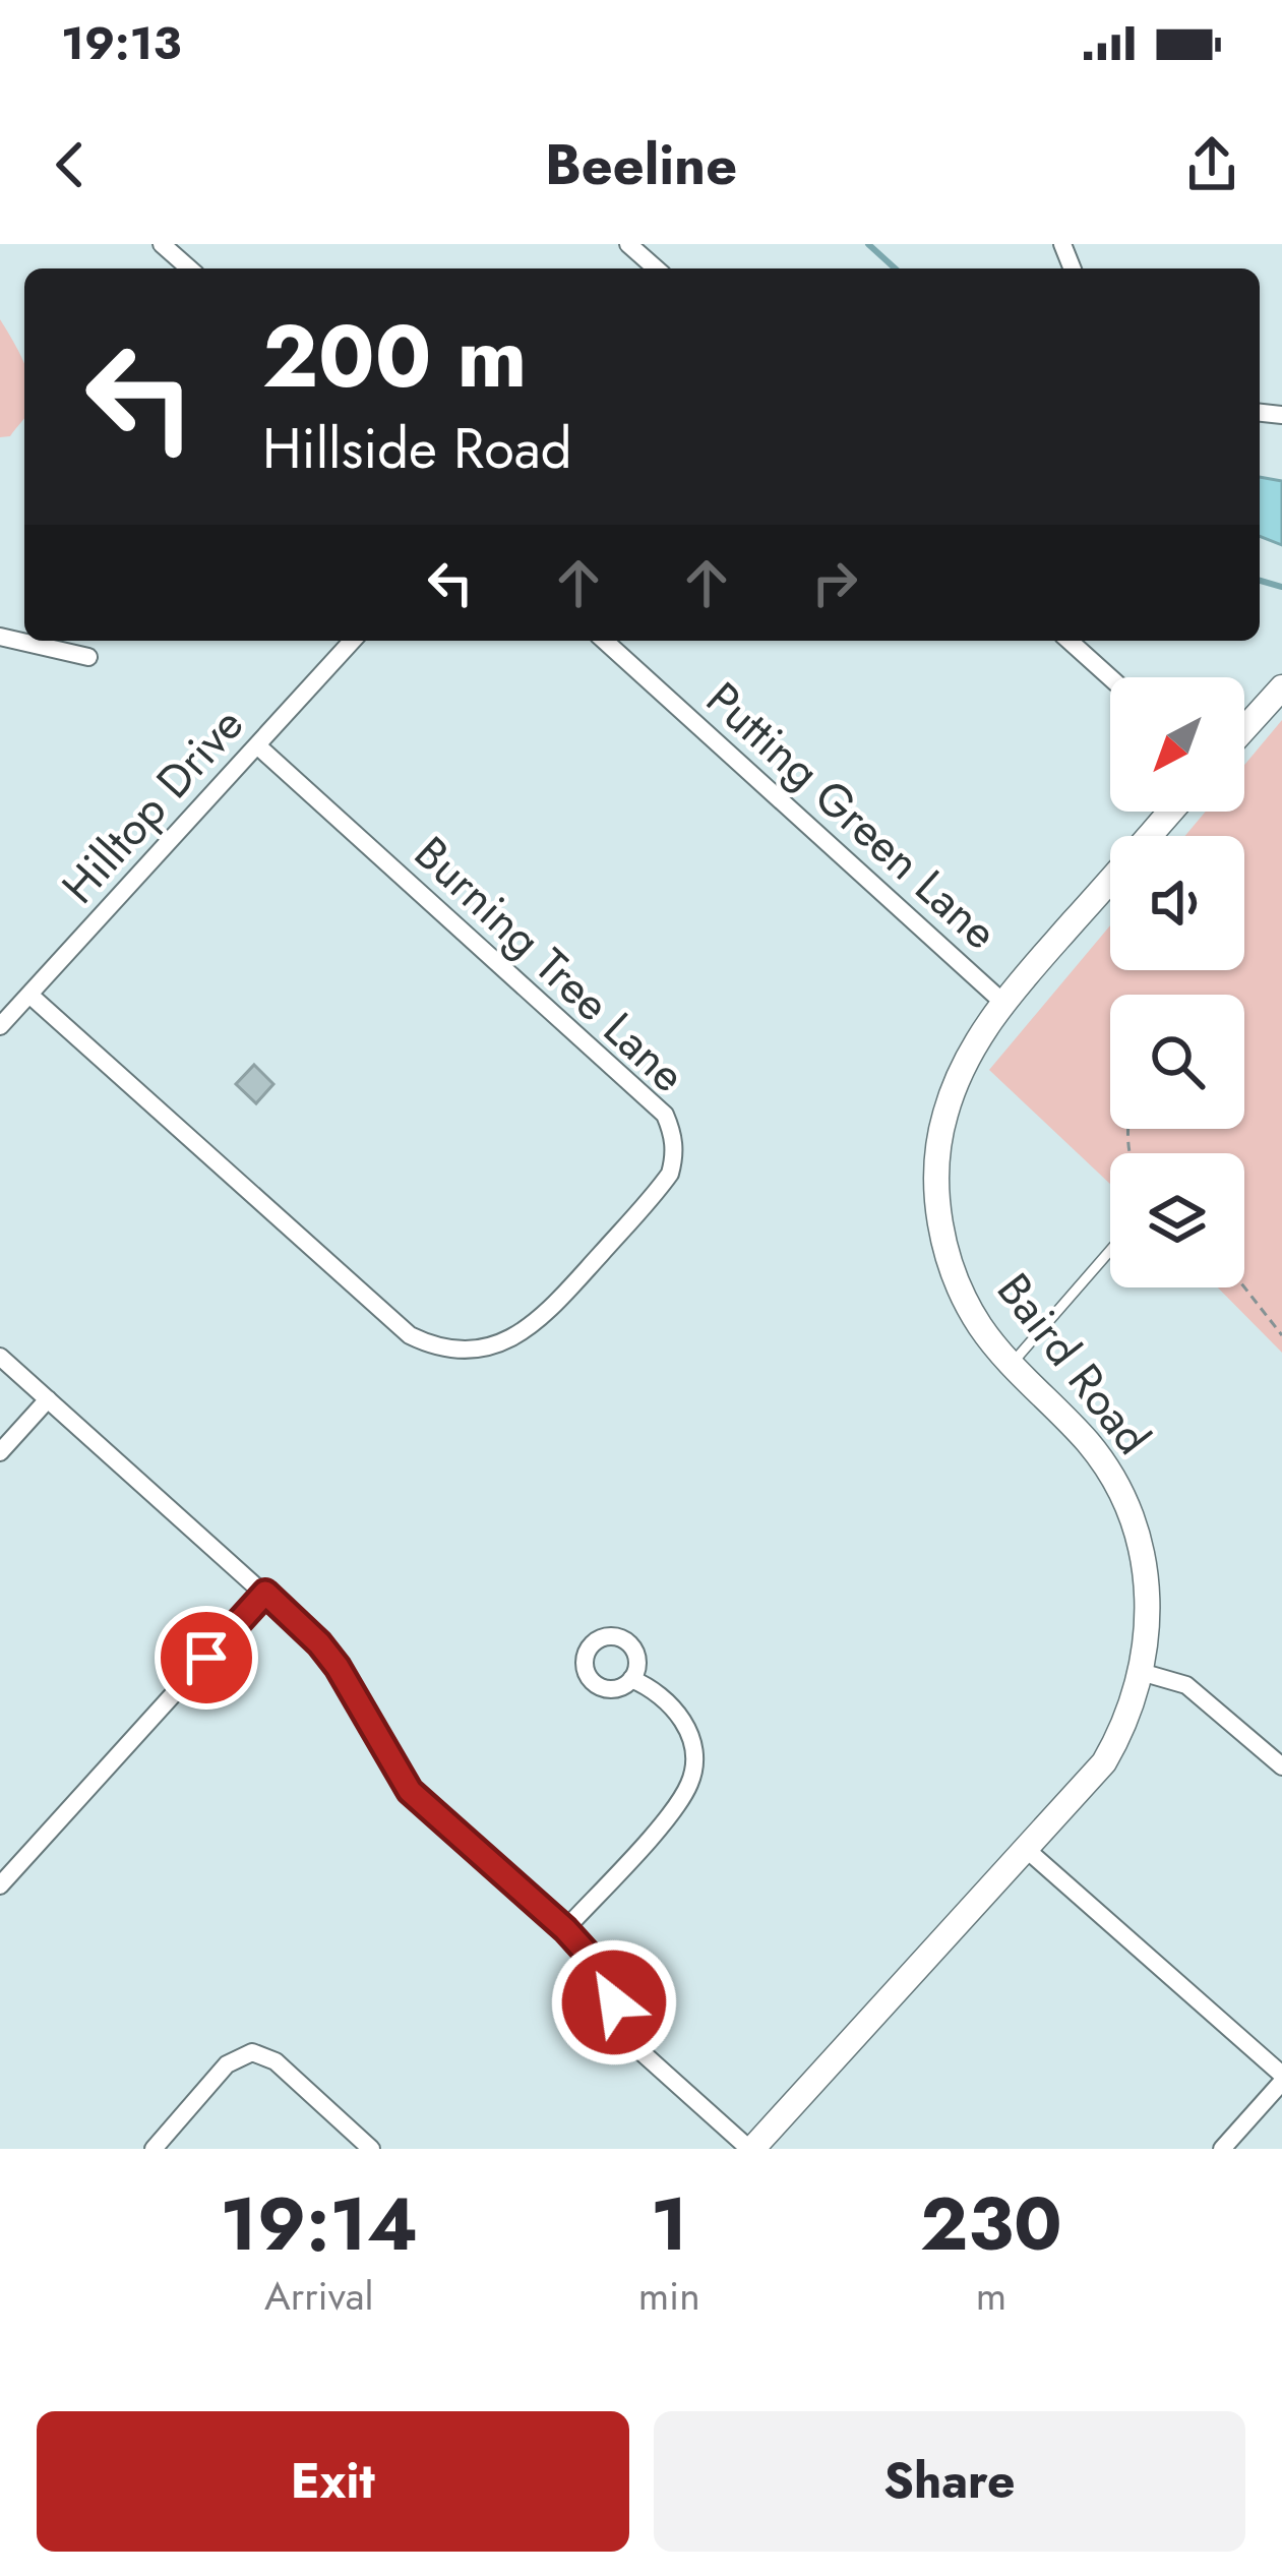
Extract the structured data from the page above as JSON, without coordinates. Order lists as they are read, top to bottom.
{
  "streets": {
    "street": [
      "Hilltop Drive",
      "Putting Green Lane",
      "Burning Tree Lane",
      "Baird Road"
    ]
  },
  "crossings": [
    ["Hilltop Drive", "Burning Tree Lane"],
    ["Putting Green Lane", "Baird Road"]
  ],
  "north": "bottom left",
  "page": {
    "status": "19:13",
    "header": "Beeline",
    "turn": ["200 m", "Hillside Road"],
    "eta": [
      "19:14",
      "Arrival",
      "1",
      "min",
      "230",
      "m"
    ],
    "buttons": ["Exit", "Share"]
  }
}
